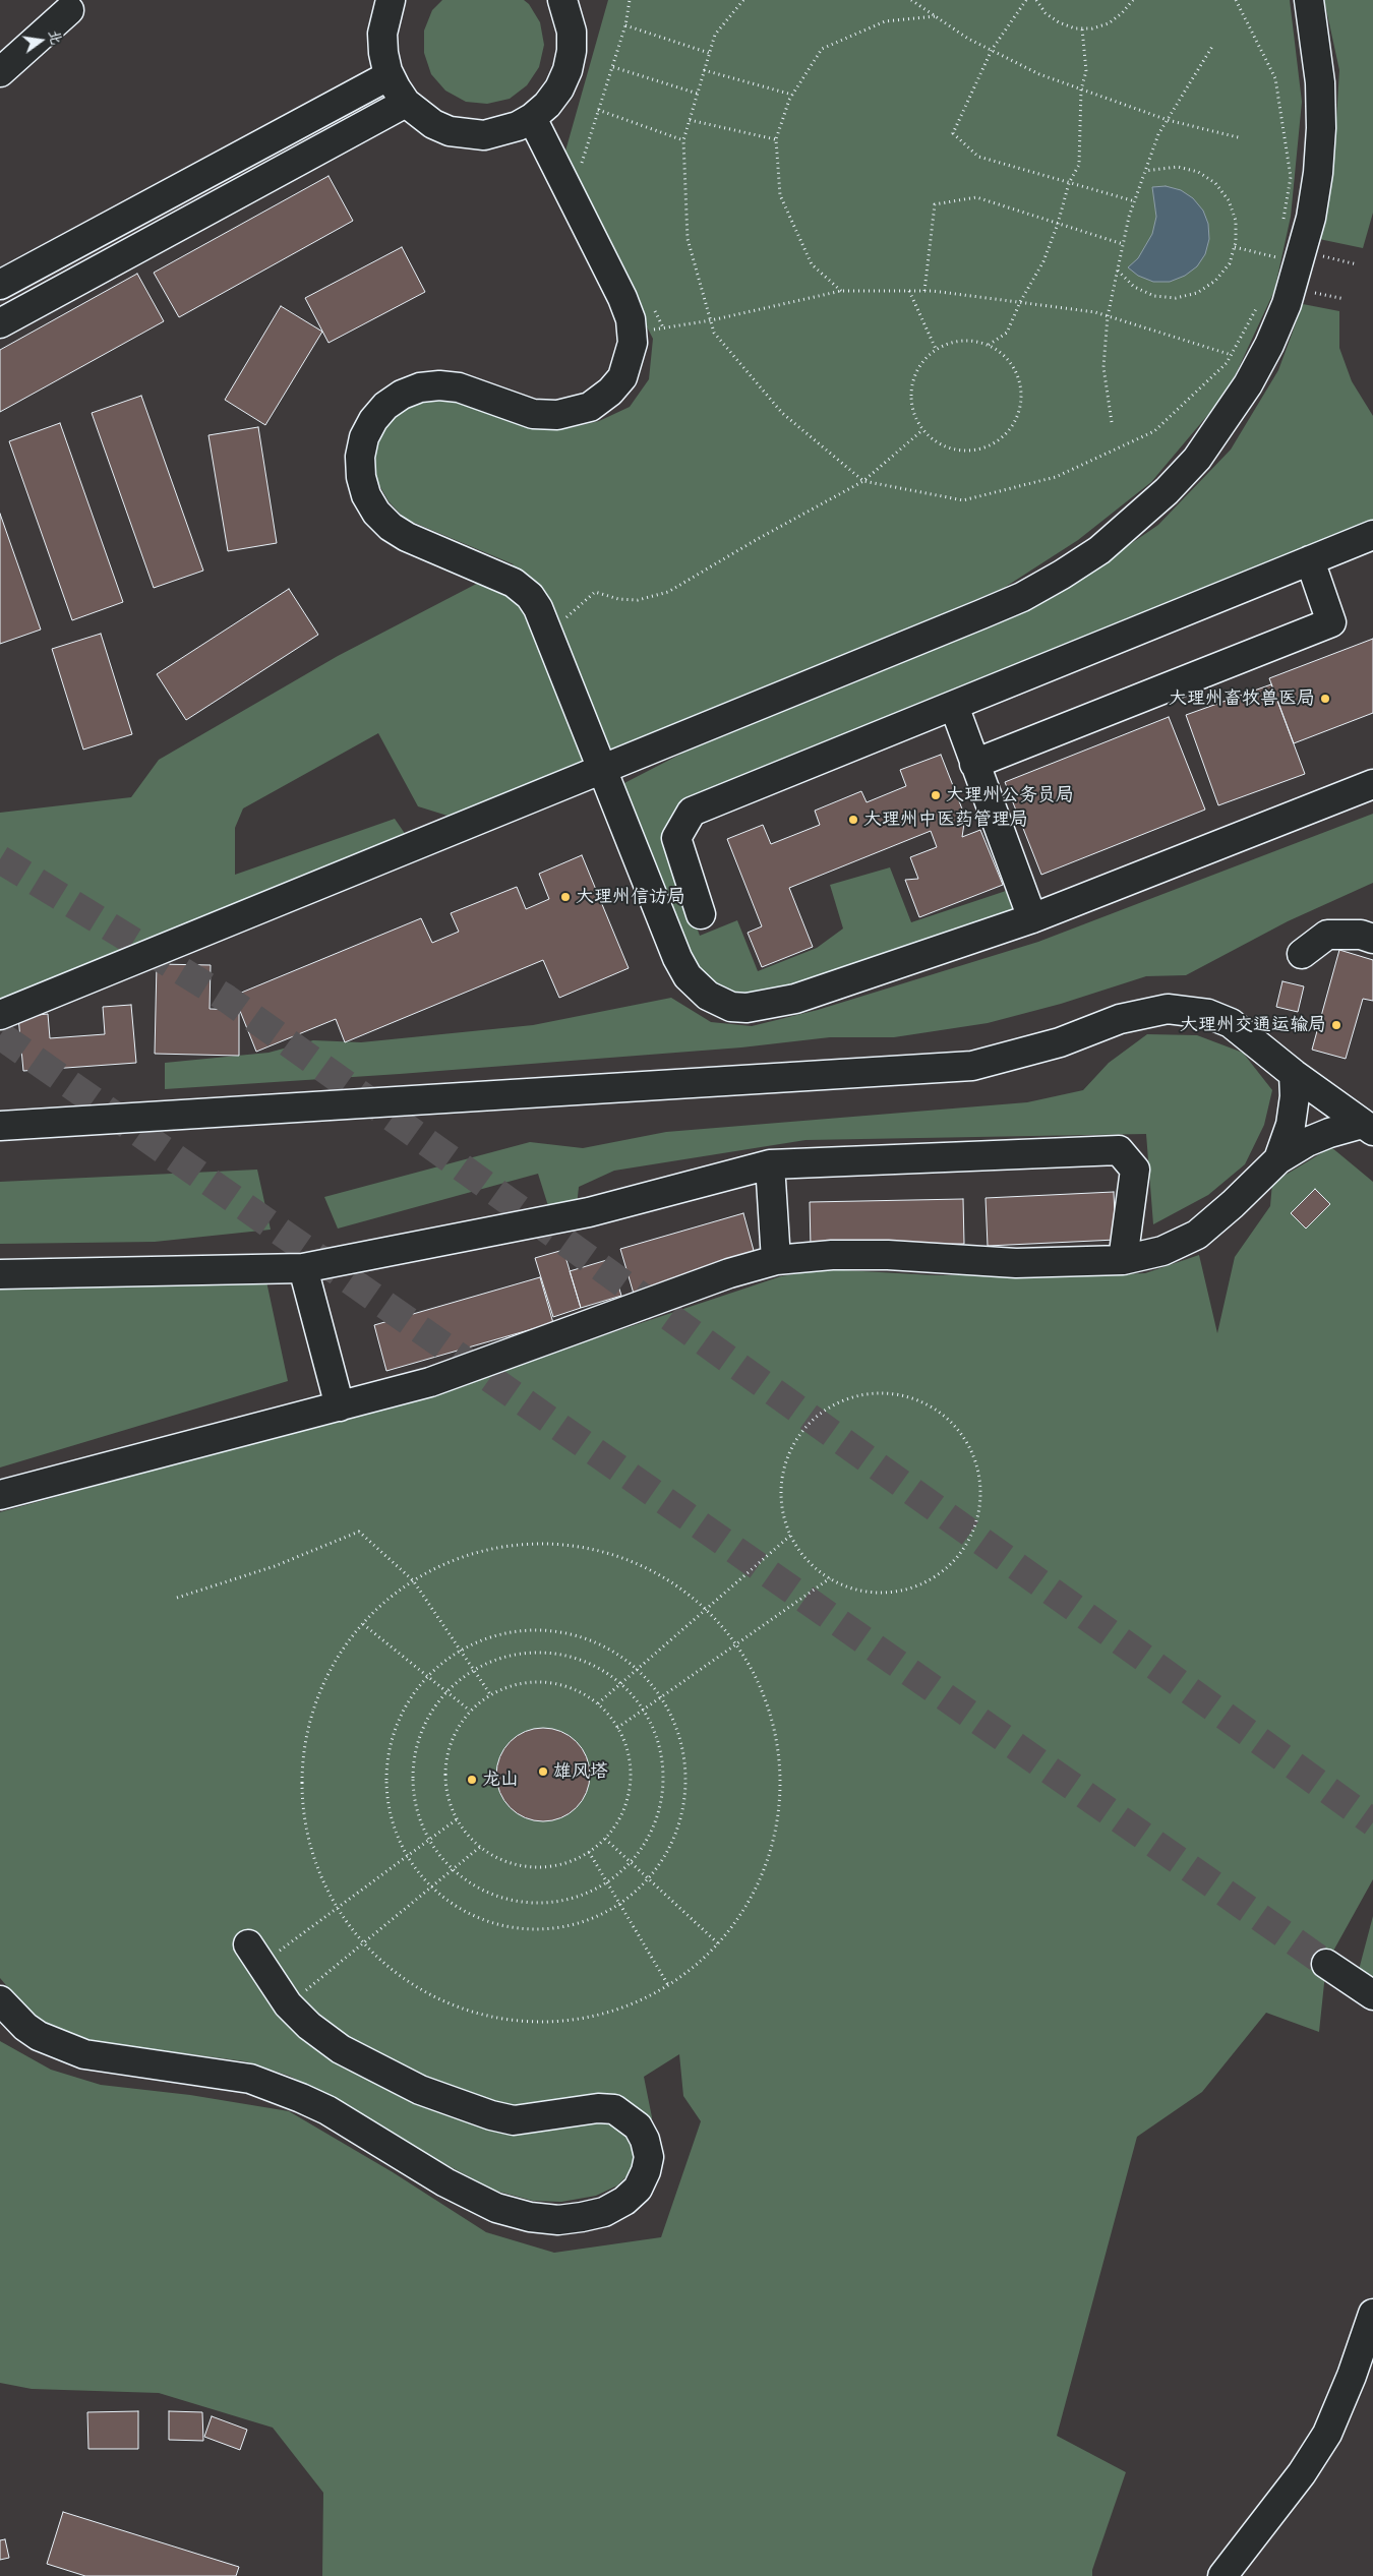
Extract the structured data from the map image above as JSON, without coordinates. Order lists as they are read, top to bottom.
{
  "places": [
    "大理州畜牧兽医局",
    "大理州公务员局",
    "大理州中医药管理局",
    "大理州信访局",
    "大理州交通运输局",
    "雄风塔",
    "龙山"
  ],
  "north": "right"
}
